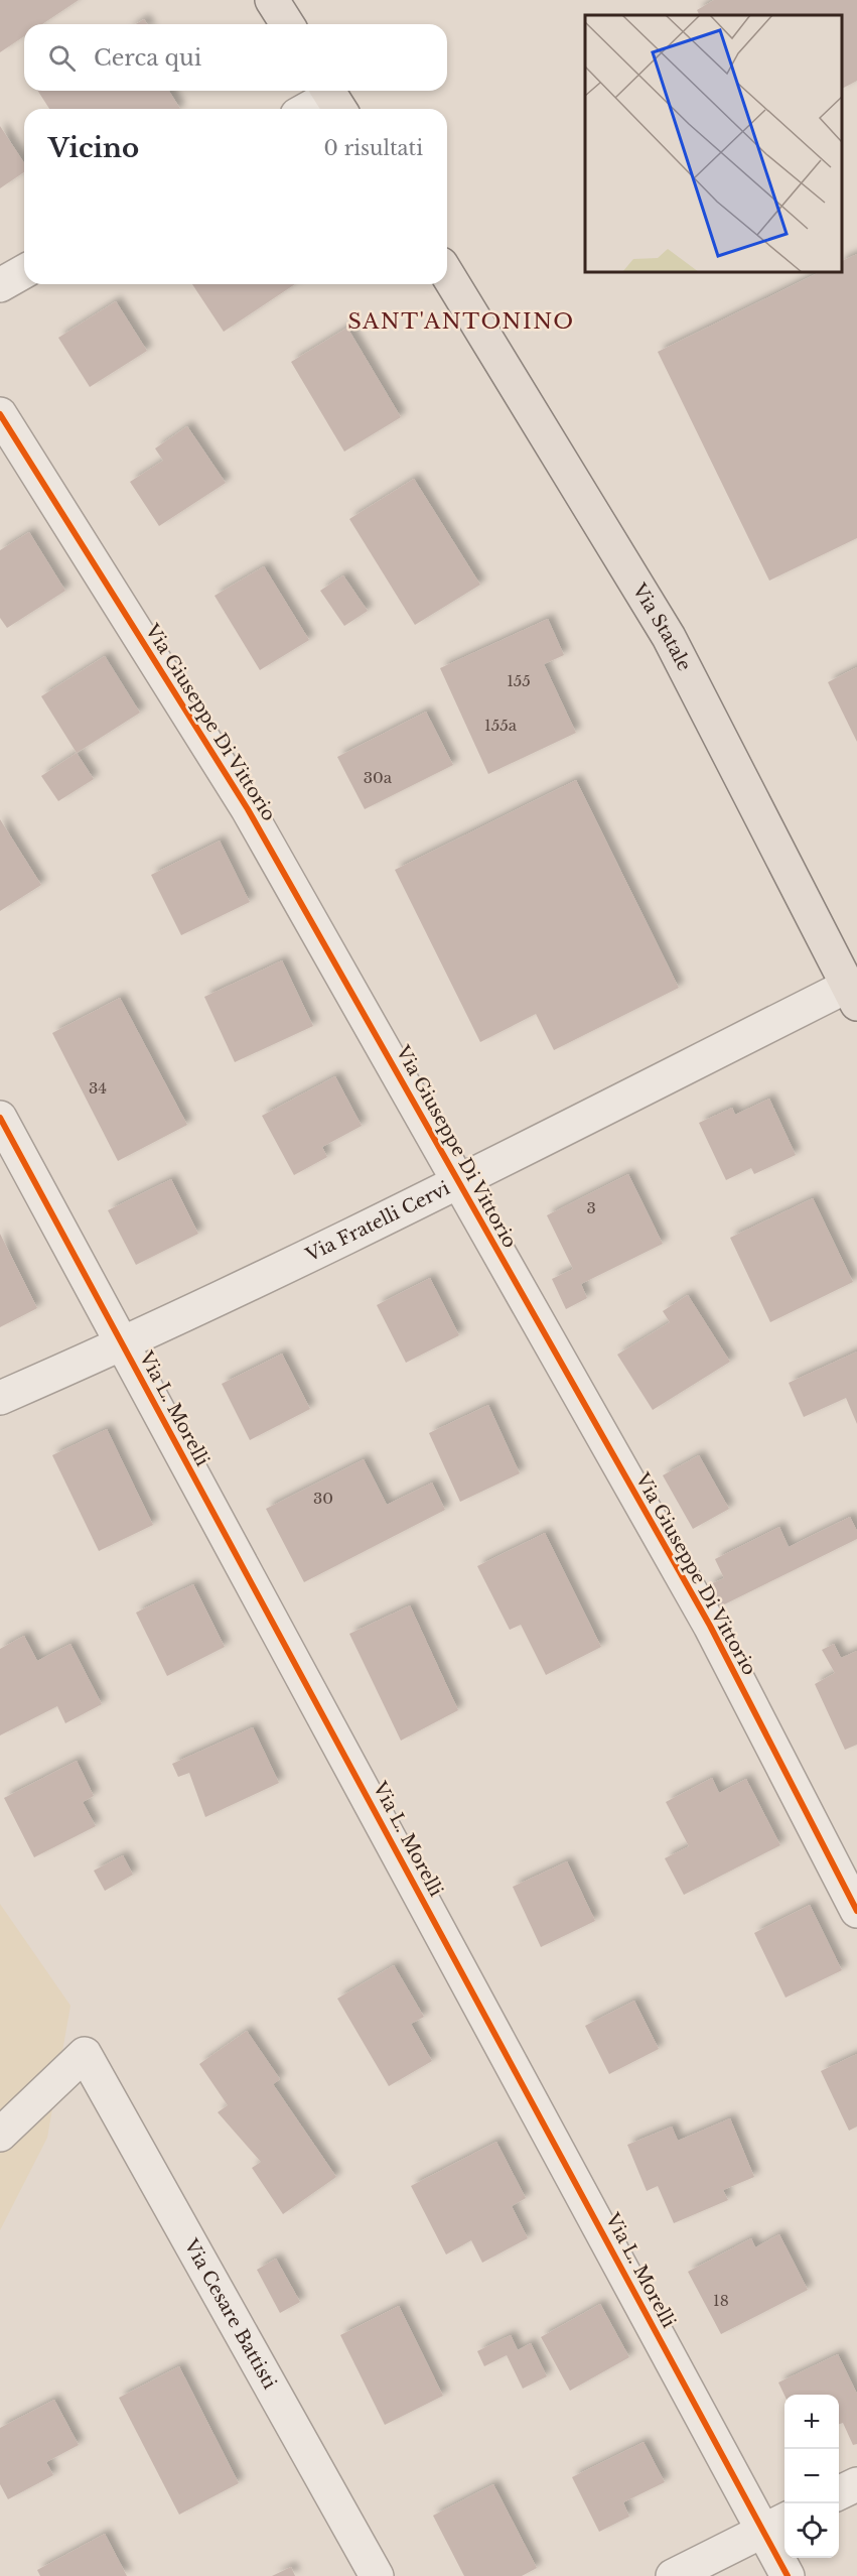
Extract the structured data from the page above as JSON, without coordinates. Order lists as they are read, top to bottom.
{
  "streets": {
    "main road": ["Via Statale"],
    "street": [
      "Via Giuseppe Di Vittorio",
      "Via Fratelli Cervi",
      "Via L. Morelli",
      "Via Cesare Battisti"
    ]
  },
  "crossings": [
    ["Via Statale", "Via Fratelli Cervi"],
    ["Via Giuseppe Di Vittorio", "Via Fratelli Cervi"],
    ["Via Fratelli Cervi", "Via L. Morelli"]
  ],
  "districts": ["SANT'ANTONINO"],
  "house_numbers": [
    "155",
    "155a",
    "30a",
    "34",
    "3",
    "30",
    "18"
  ],
  "page": {
    "search": "Cerca qui",
    "heading": ["Vicino", "0 risultati"],
    "map_buttons": ["+", "−"]
  }
}
